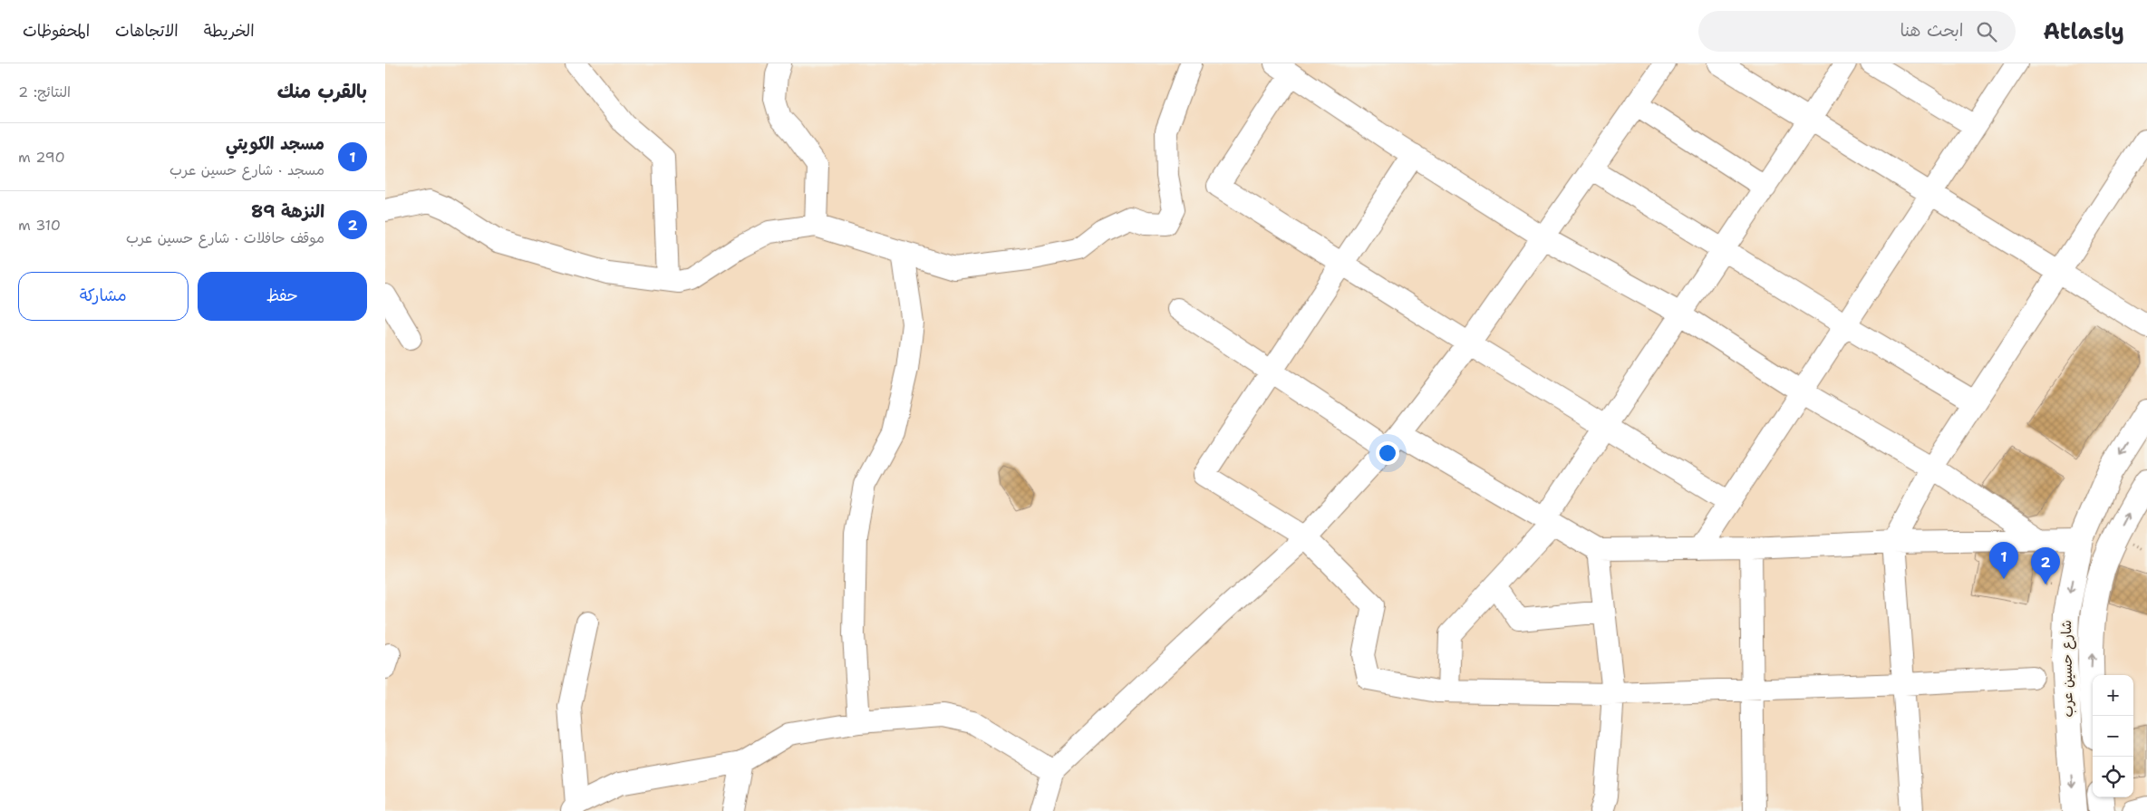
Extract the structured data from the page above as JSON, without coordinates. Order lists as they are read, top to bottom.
{
  "streets": {
    "main road": ["شارع حسين عرب"]
  },
  "page": {
    "header": "Atlasly",
    "search": "ابحث هنا",
    "nav": ["الخريطة", "الاتجاهات", "المحفوظات"],
    "heading": ["بالقرب منك", "النتائج: 2"],
    "list": [
      {
        "mark": "1",
        "name": "مسجد الكويتي",
        "note": "مسجد · شارع حسين عرب",
        "value": "290 m"
      },
      {
        "mark": "2",
        "name": "النزهة 89",
        "note": "موقف حافلات · شارع حسين عرب",
        "value": "310 m"
      }
    ],
    "buttons": ["حفظ", "مشاركة"],
    "pins": ["1", "2"],
    "map_buttons": ["+", "−"]
  }
}
